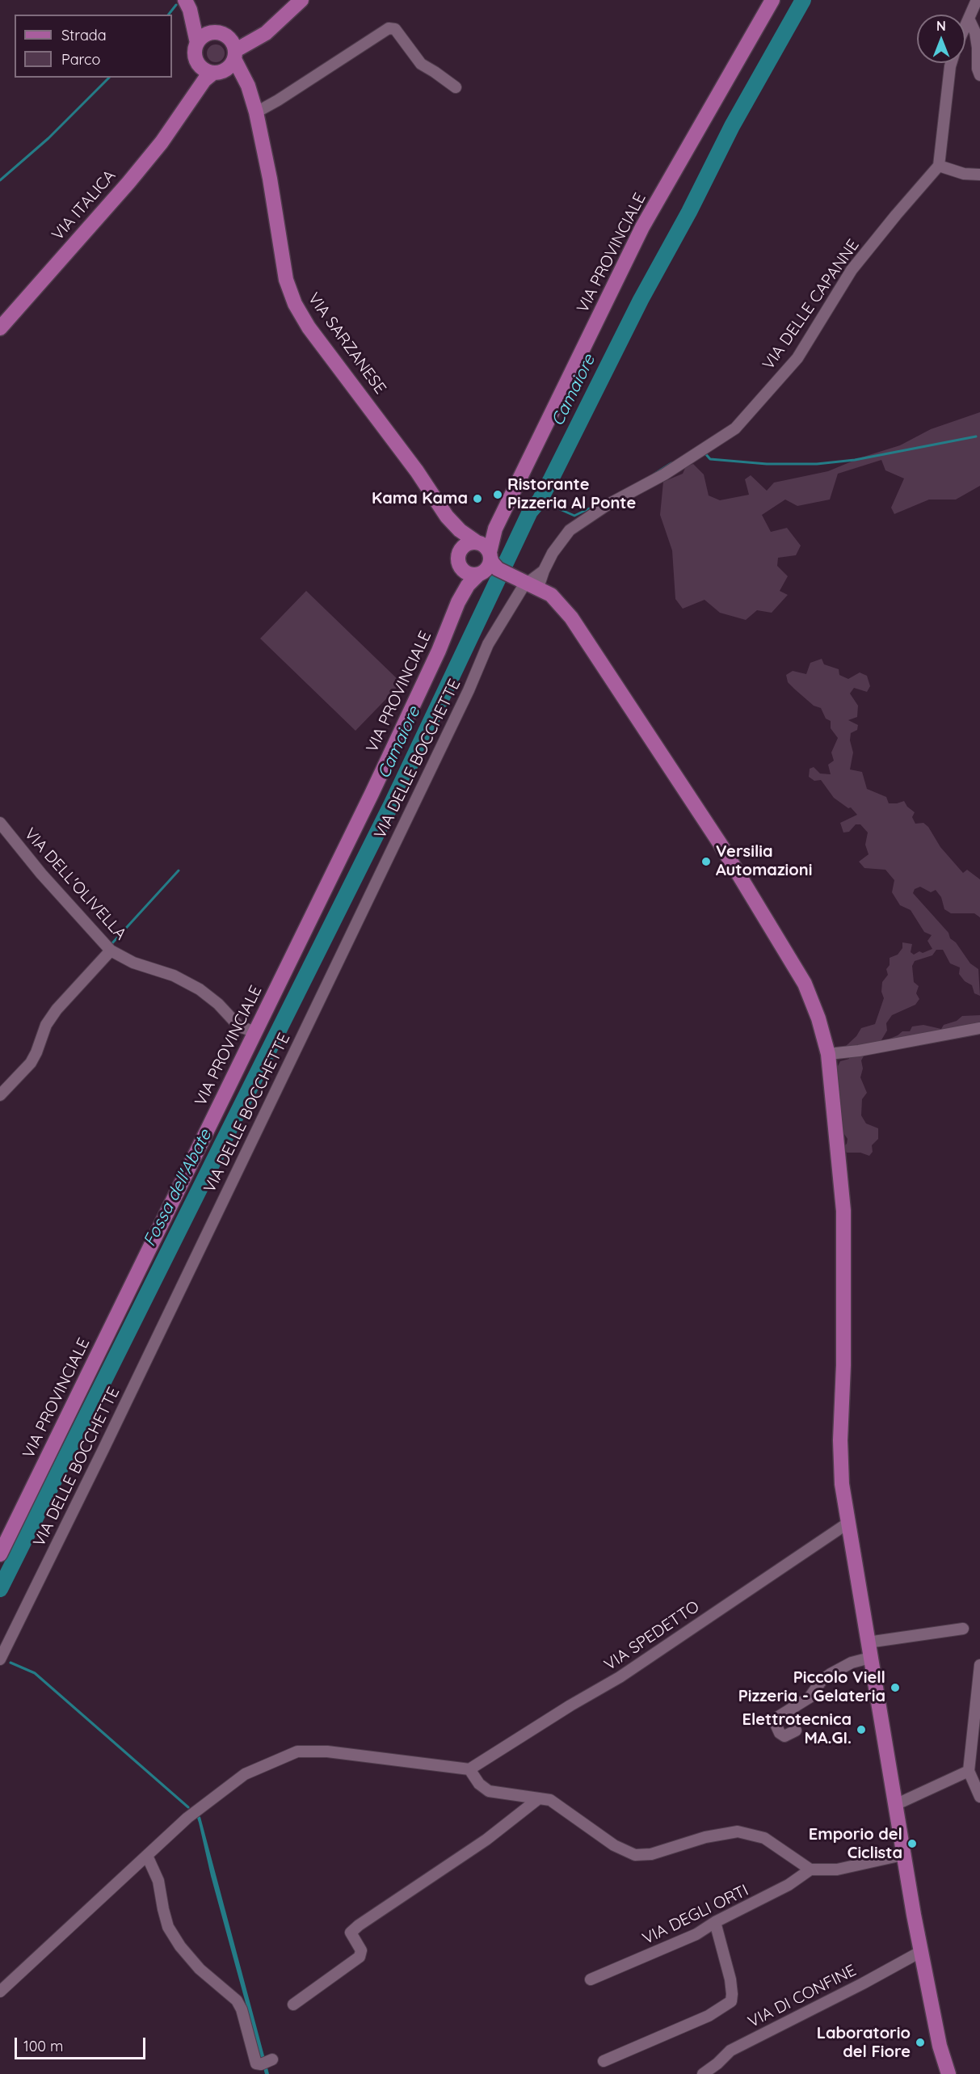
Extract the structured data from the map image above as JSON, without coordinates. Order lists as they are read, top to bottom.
{
  "streets": {
    "main road": ["VIA ITALICA", "VIA PROVINCIALE", "VIA SARZANESE"],
    "street": [
      "VIA DELLE CAPANNE",
      "VIA DELLE BOCCHETTE",
      "VIA DELL'OLIVELLA",
      "VIA SPEDETTO",
      "VIA DEGLI ORTI",
      "VIA DI CONFINE"
    ]
  },
  "crossings": [
    ["VIA ITALICA", "VIA SARZANESE"],
    ["VIA PROVINCIALE", "VIA SARZANESE"],
    ["VIA PROVINCIALE", "VIA DELL'OLIVELLA"],
    ["VIA DELLE CAPANNE", "VIA DELLE BOCCHETTE"]
  ],
  "water": ["Camaiore", "Fossa dell'Abate"],
  "places": [
    "Ristorante Pizzeria Al Ponte",
    "Kama Kama",
    "Versilia Automazioni",
    "Piccolo Viell Pizzeria - Gelateria",
    "Elettrotecnica MA.GI.",
    "Emporio del Ciclista",
    "Laboratorio del Fiore"
  ],
  "legend": ["Strada", "Parco"],
  "scale_bar": "100 m",
  "north": "top"
}
